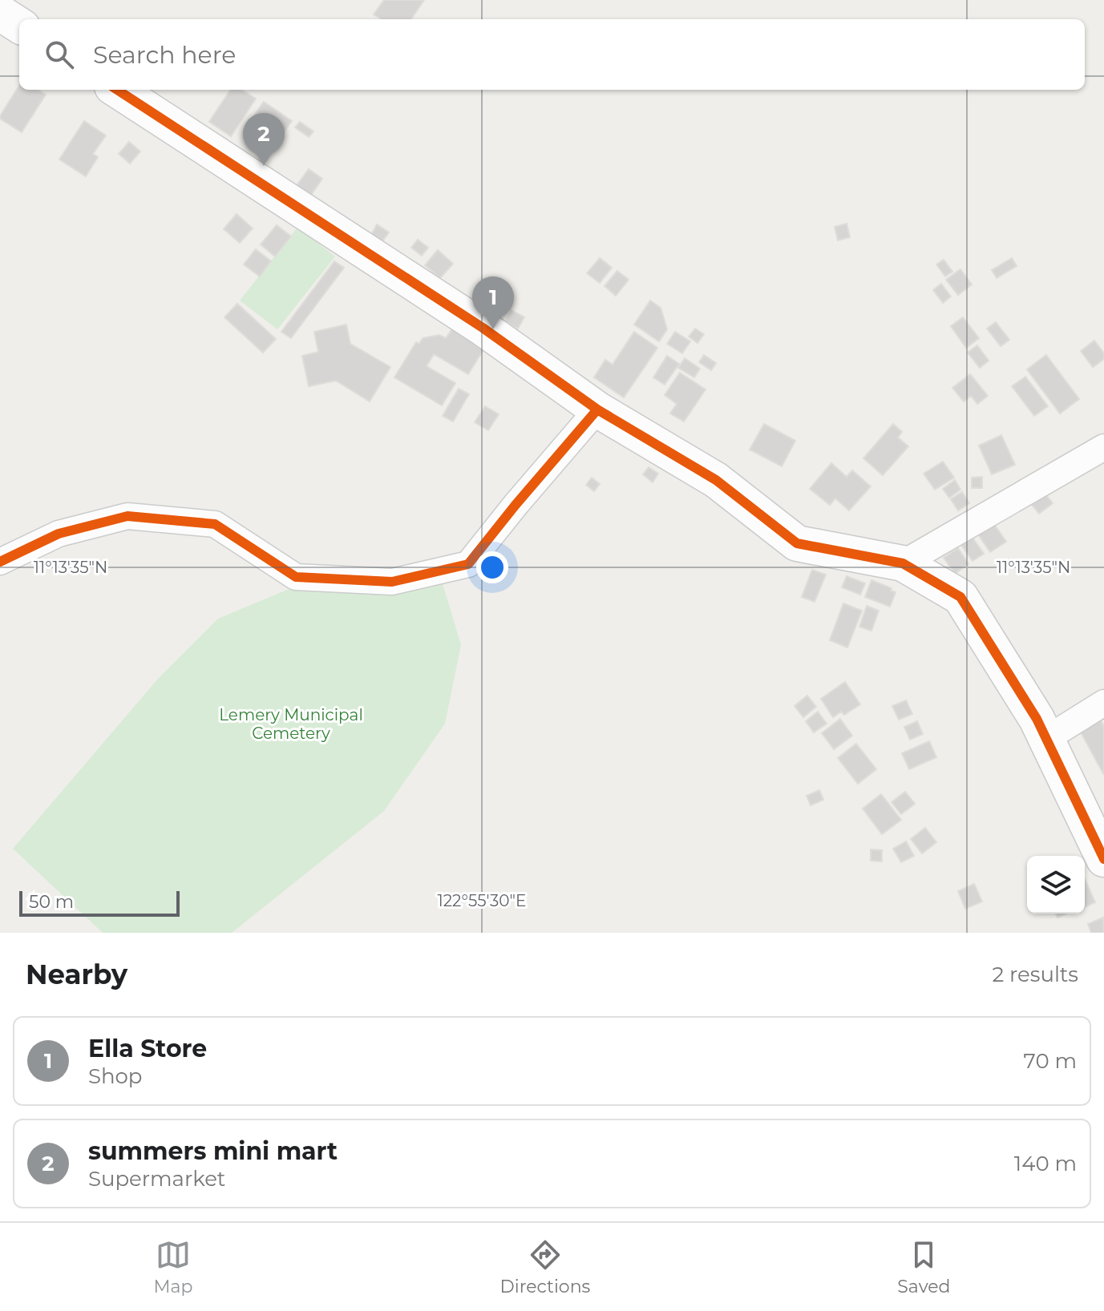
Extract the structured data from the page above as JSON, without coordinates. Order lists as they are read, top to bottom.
{
  "parks": ["Lemery Municipal Cemetery"],
  "scale_bar": "50 m",
  "page": {
    "search": "Search here",
    "pins": ["2", "1"],
    "scale": "50 m",
    "heading": ["Nearby", "2 results"],
    "list": [
      {
        "mark": "1",
        "name": "Ella Store",
        "note": "Shop",
        "value": "70 m"
      },
      {
        "mark": "2",
        "name": "summers mini mart",
        "note": "Supermarket",
        "value": "140 m"
      }
    ],
    "nav": ["Map", "Directions", "Saved"]
  },
  "coordinates": ["11°13'35\"N", "122°55'30\"E"]
}
